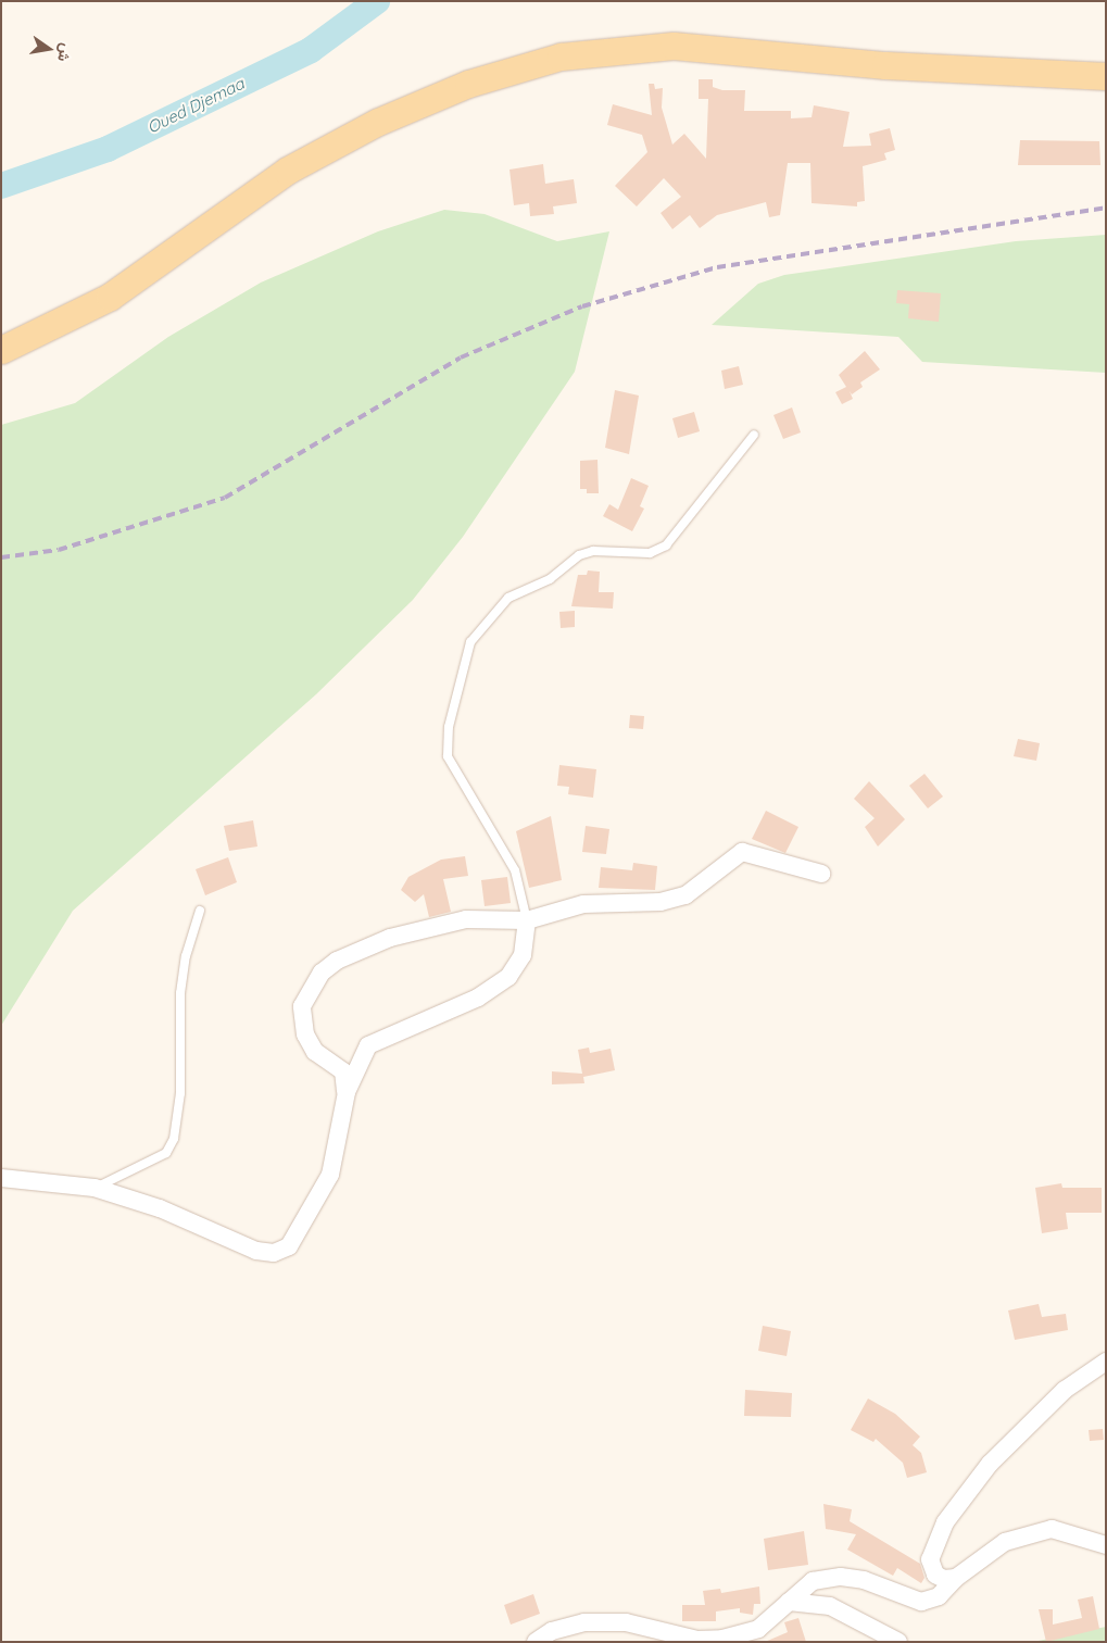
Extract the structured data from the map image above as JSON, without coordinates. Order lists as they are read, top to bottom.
{
  "water": ["Oued Djemaa"],
  "north": "right"
}
